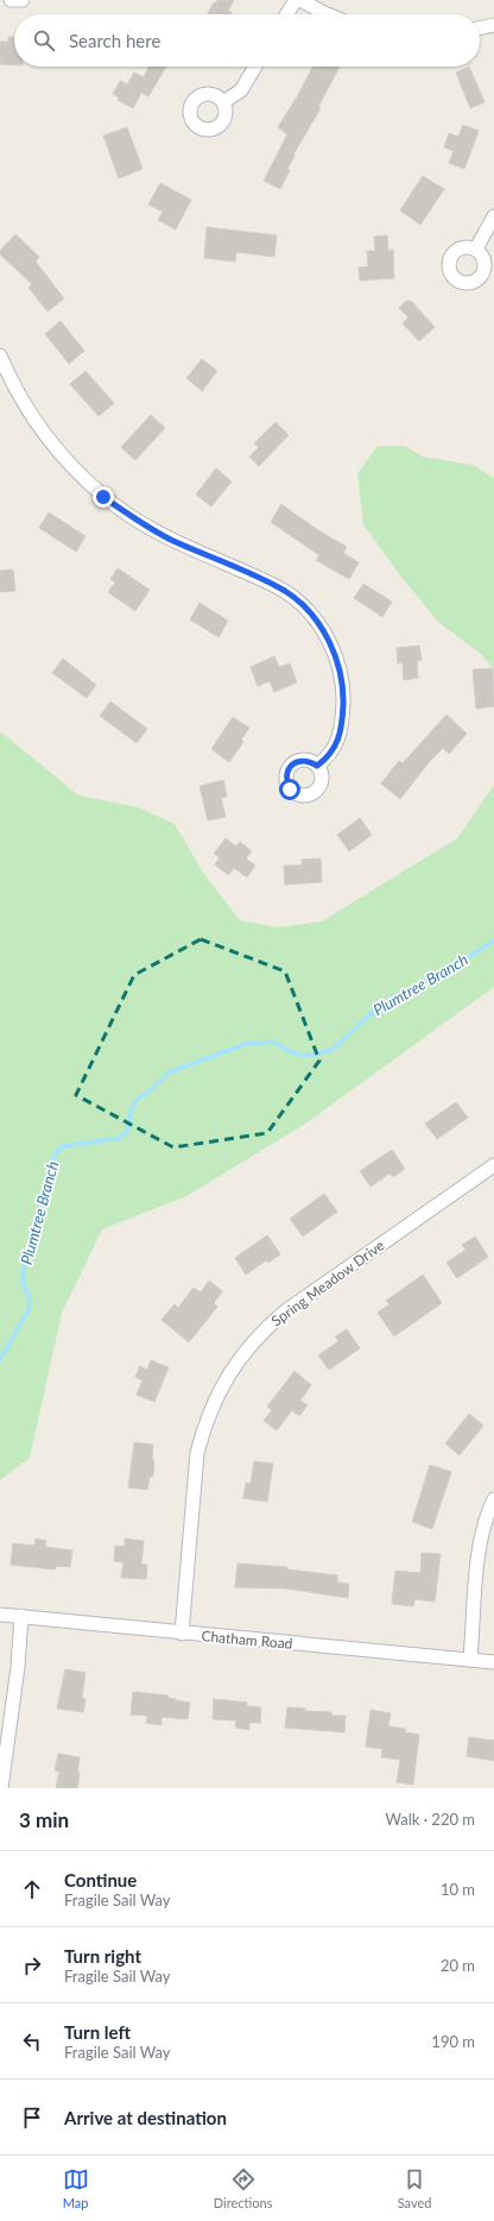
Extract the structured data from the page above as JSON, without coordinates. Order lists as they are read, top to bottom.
{
  "streets": {
    "street": ["Spring Meadow Drive", "Chatham Road"]
  },
  "crossings": [
    ["Spring Meadow Drive", "Chatham Road"]
  ],
  "water": ["Plumtree Branch"],
  "page": {
    "search": "Search here",
    "heading": ["3 min", "Walk · 220 m"],
    "list": [
      ["Continue", "Fragile Sail Way", "10 m"],
      ["Turn right", "Fragile Sail Way", "20 m"],
      ["Turn left", "Fragile Sail Way", "190 m"],
      "Arrive at destination"
    ],
    "nav": ["Map", "Directions", "Saved"]
  }
}
